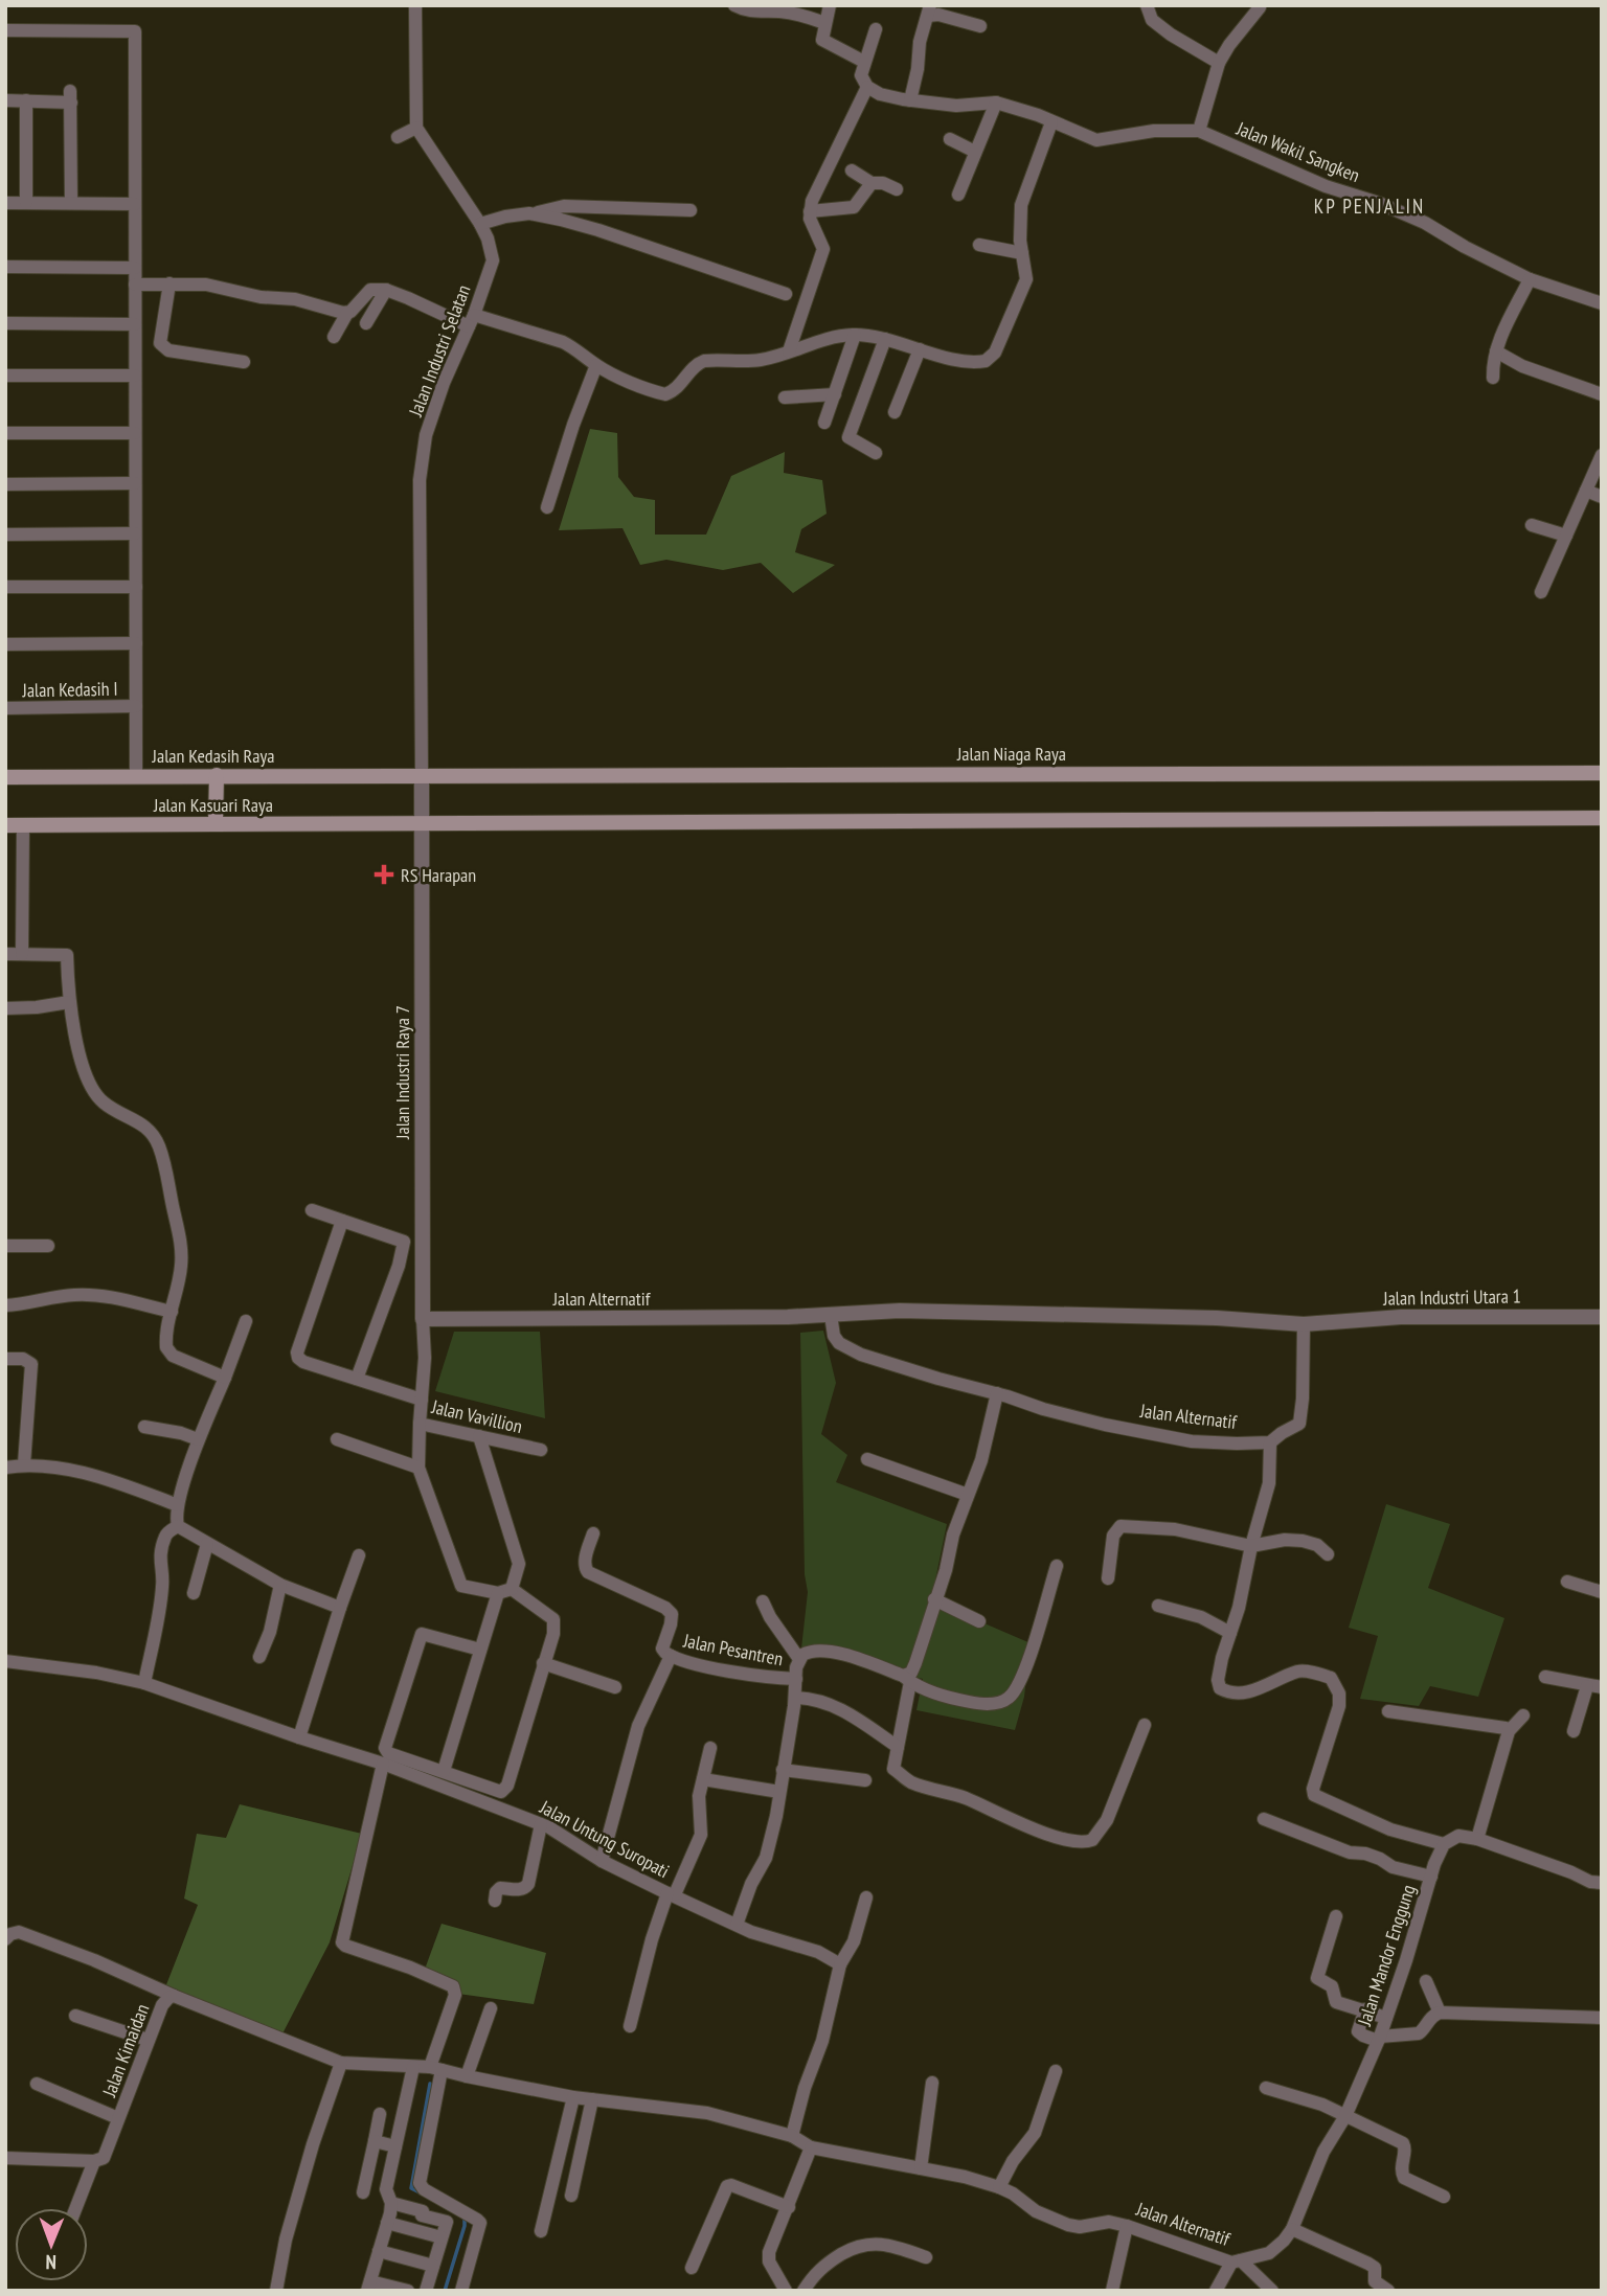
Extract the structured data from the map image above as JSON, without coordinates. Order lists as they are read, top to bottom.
{
  "streets": {
    "main road": ["Jalan Niaga Raya", "Jalan Kedasih Raya", "Jalan Kasuari Raya"],
    "street": [
      "Jalan Wakil Sangken",
      "Jalan Industri Selatan",
      "Jalan Kedasih I",
      "Jalan Industri Raya 7",
      "Jalan Industri Utara 1",
      "Jalan Alternatif",
      "Jalan Vavillion",
      "Jalan Pesantren",
      "Jalan Untung Suropati",
      "Jalan Mandor Enggung",
      "Jalan Kimaidan"
    ]
  },
  "crossings": [
    ["Jalan Industri Selatan", "Jalan Niaga Raya"],
    ["Jalan Industri Selatan", "Jalan Kedasih Raya"],
    ["Jalan Industri Selatan", "Jalan Industri Raya 7"],
    ["Jalan Niaga Raya", "Jalan Kedasih Raya"],
    ["Jalan Niaga Raya", "Jalan Industri Raya 7"],
    ["Jalan Kedasih Raya", "Jalan Industri Raya 7"],
    ["Jalan Kasuari Raya", "Jalan Industri Raya 7"],
    ["Jalan Industri Raya 7", "Jalan Alternatif"],
    ["Jalan Industri Raya 7", "Jalan Vavillion"],
    ["Jalan Industri Utara 1", "Jalan Alternatif"],
    ["Jalan Alternatif", "Jalan Vavillion"],
    ["Jalan Alternatif", "Jalan Mandor Enggung"]
  ],
  "districts": ["KP PENJALIN"],
  "places": {
    "health": ["RS Harapan"]
  },
  "north": "bottom"
}
